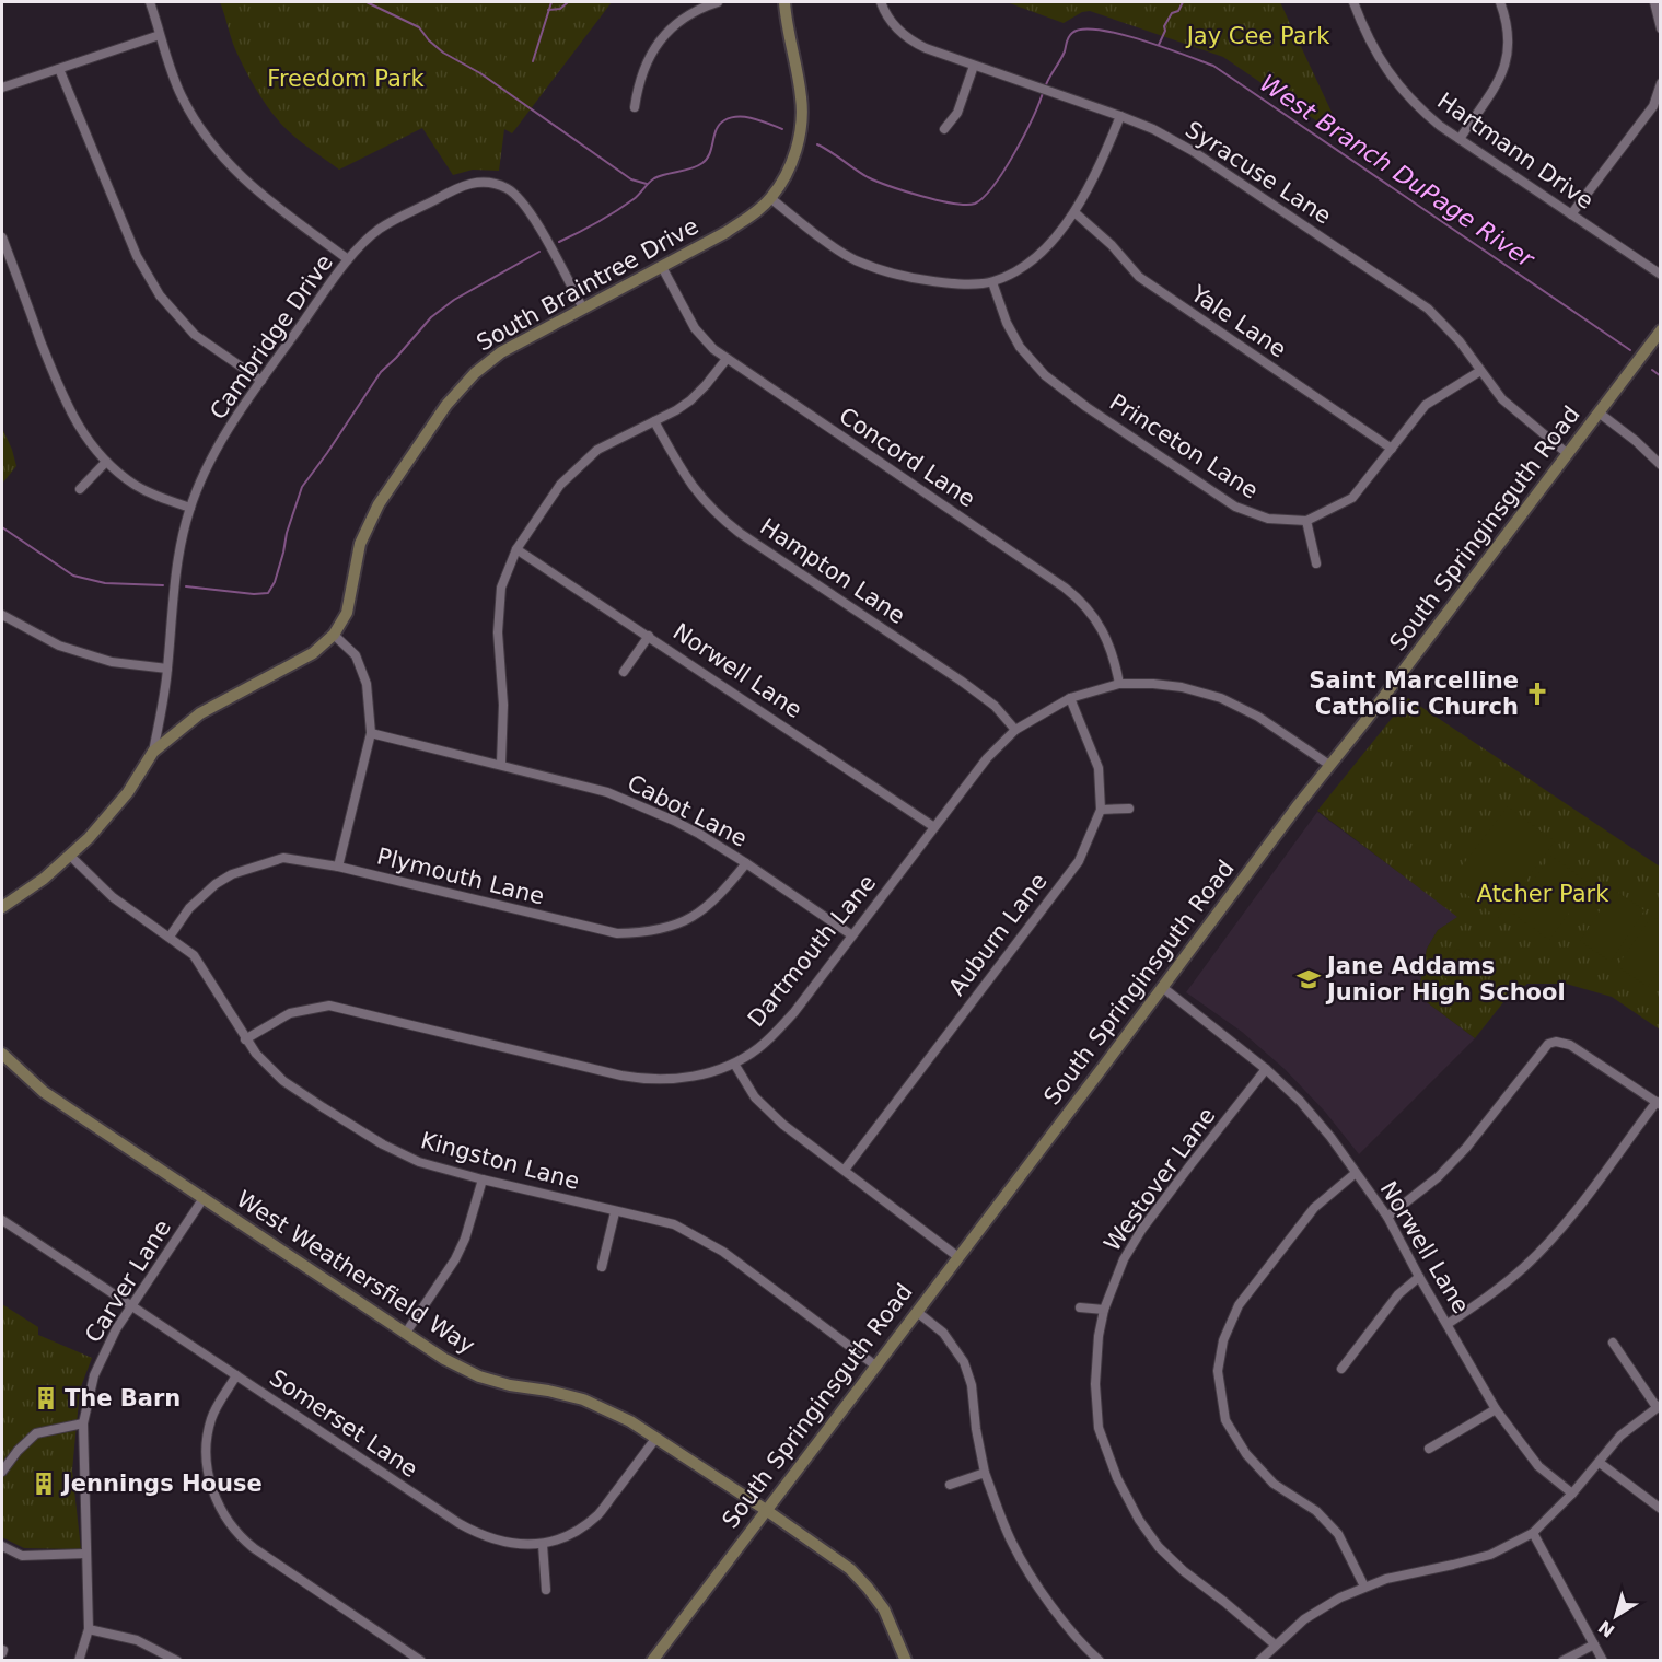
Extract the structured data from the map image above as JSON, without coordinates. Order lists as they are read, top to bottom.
{
  "streets": {
    "street": [
      "Hartmann Drive",
      "Syracuse Lane",
      "South Braintree Drive",
      "Yale Lane",
      "Cambridge Drive",
      "Princeton Lane",
      "Concord Lane",
      "South Springinsguth Road",
      "Hampton Lane",
      "Norwell Lane",
      "Cabot Lane",
      "Plymouth Lane",
      "Auburn Lane",
      "Dartmouth Lane",
      "Kingston Lane",
      "Westover Lane",
      "West Weathersfield Way",
      "Carver Lane",
      "Somerset Lane"
    ]
  },
  "crossings": [
    ["Syracuse Lane", "Princeton Lane"],
    ["Syracuse Lane", "South Springinsguth Road"],
    ["South Braintree Drive", "Cambridge Drive"],
    ["South Braintree Drive", "Concord Lane"],
    ["South Braintree Drive", "Kingston Lane"],
    ["Yale Lane", "Princeton Lane"],
    ["Concord Lane", "Dartmouth Lane"],
    ["South Springinsguth Road", "Norwell Lane"],
    ["South Springinsguth Road", "Dartmouth Lane"],
    ["South Springinsguth Road", "Kingston Lane"],
    ["South Springinsguth Road", "West Weathersfield Way"],
    ["Hampton Lane", "Dartmouth Lane"],
    ["Norwell Lane", "Dartmouth Lane"],
    ["Norwell Lane", "Westover Lane"],
    ["Cabot Lane", "Plymouth Lane"],
    ["Cabot Lane", "Dartmouth Lane"],
    ["Plymouth Lane", "Kingston Lane"],
    ["Auburn Lane", "Dartmouth Lane"],
    ["Dartmouth Lane", "Kingston Lane"],
    ["West Weathersfield Way", "Carver Lane"],
    ["West Weathersfield Way", "Somerset Lane"],
    ["Carver Lane", "Somerset Lane"]
  ],
  "water": ["West Branch DuPage River"],
  "parks": ["Jay Cee Park", "Freedom Park", "Atcher Park"],
  "places": {
    "church": ["Saint Marcelline Catholic Church"],
    "school or university": ["Jane Addams Junior High School"],
    "building": ["The Barn", "Jennings House"]
  },
  "north": "bottom left"
}
